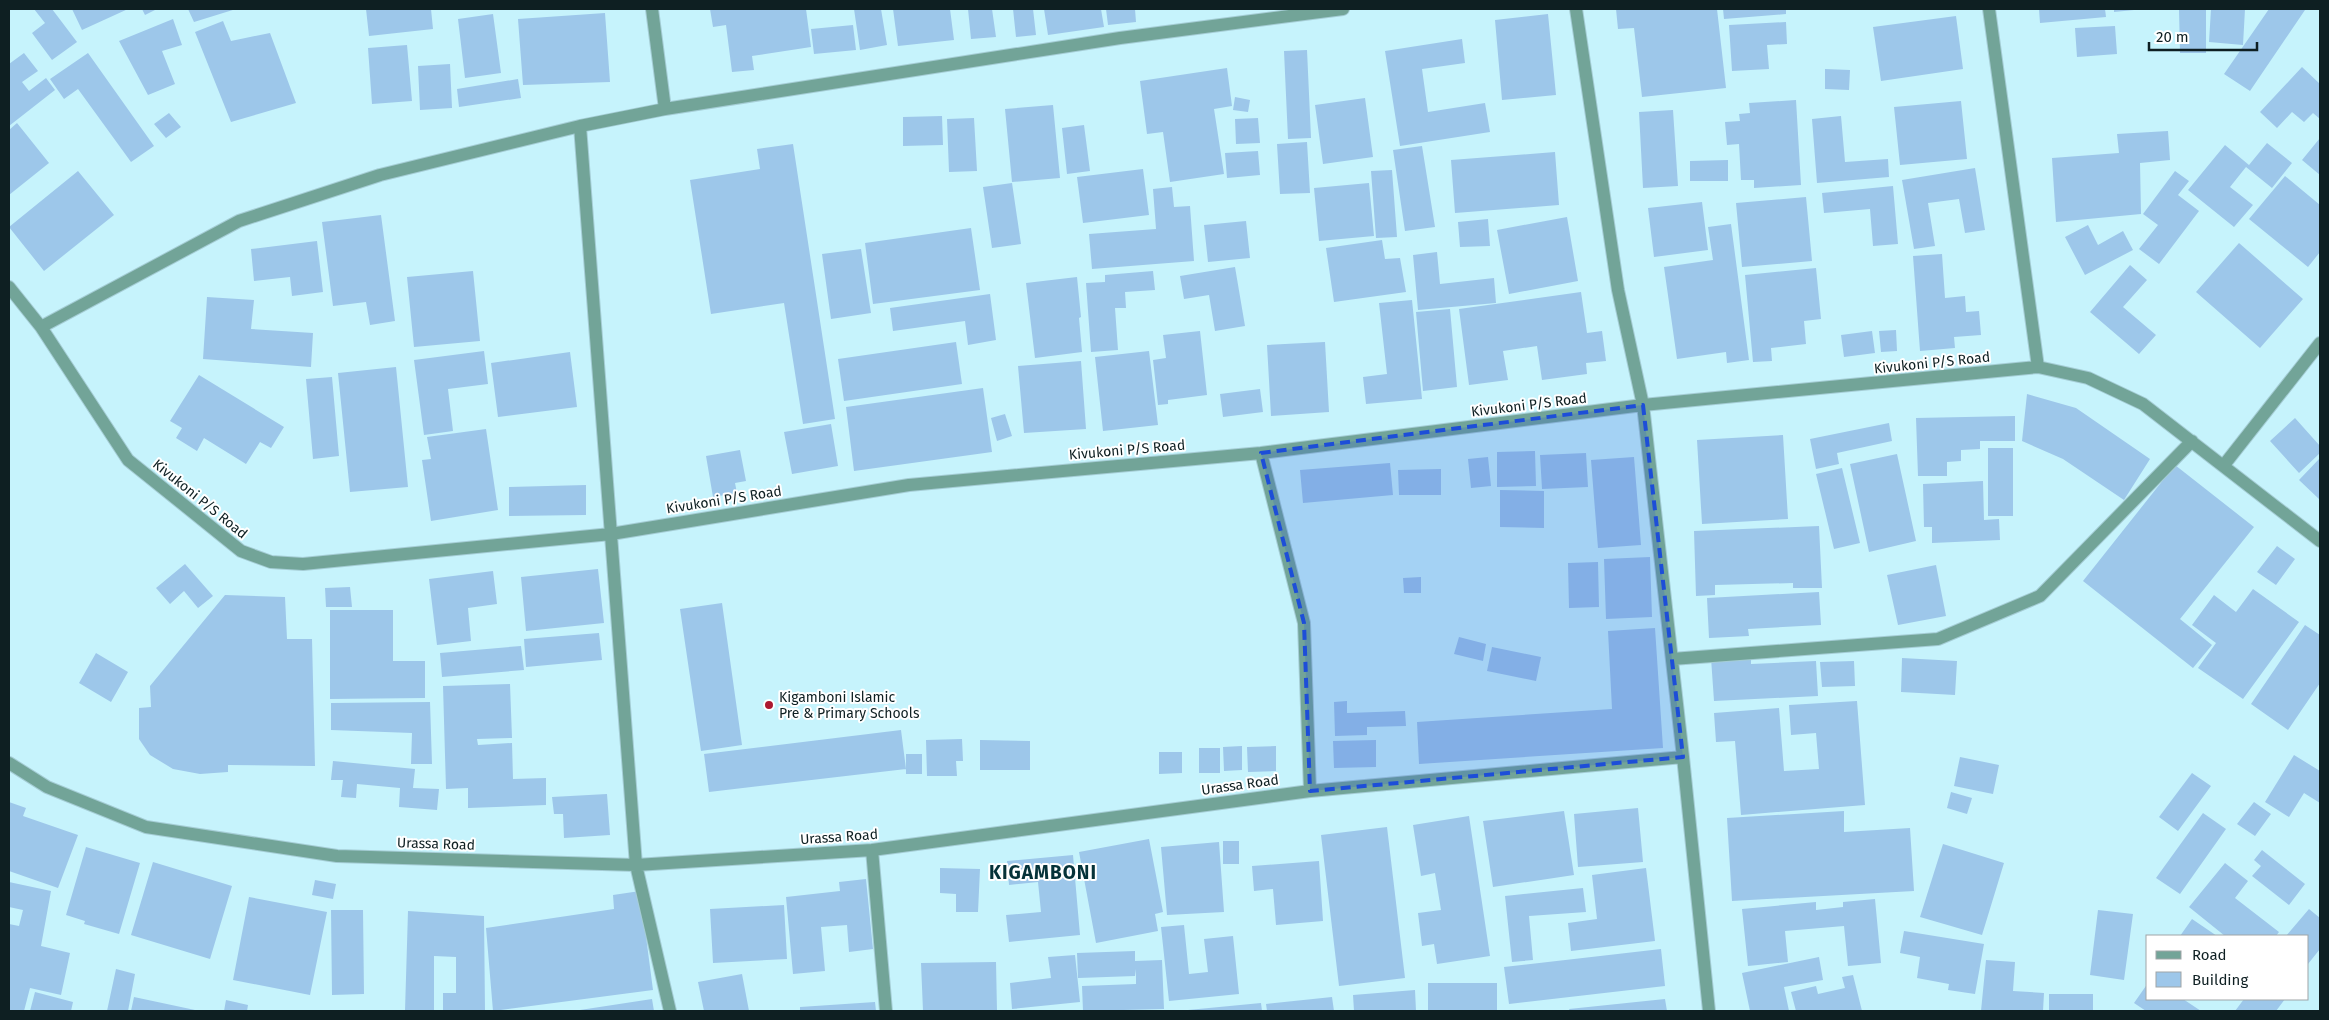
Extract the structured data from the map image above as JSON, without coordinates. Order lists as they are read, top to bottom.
{
  "streets": {
    "street": ["Kivukoni P/S Road", "Urassa Road"]
  },
  "districts": ["KIGAMBONI"],
  "places": ["Kigamboni Islamic Pre & Primary Schools"],
  "legend": ["Road", "Building"],
  "scale_bar": "20 m"
}
